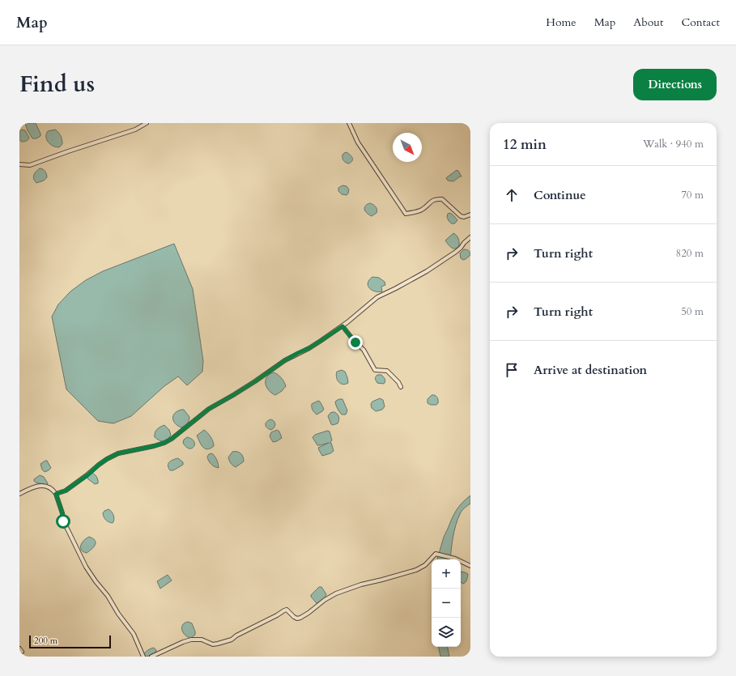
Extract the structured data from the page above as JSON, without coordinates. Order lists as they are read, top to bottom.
{
  "scale_bar": "200 m",
  "north": "bottom right",
  "page": {
    "header": "Map",
    "nav": [
      "Home",
      "Map",
      "About",
      "Contact"
    ],
    "title": "Find us",
    "buttons": "Directions",
    "heading": ["12 min", "Walk · 940 m"],
    "list": [
      ["Continue", "70 m"],
      ["Turn right", "820 m"],
      ["Turn right", "50 m"],
      "Arrive at destination"
    ],
    "map_buttons": ["+", "−"],
    "scale": "200 m"
  }
}
